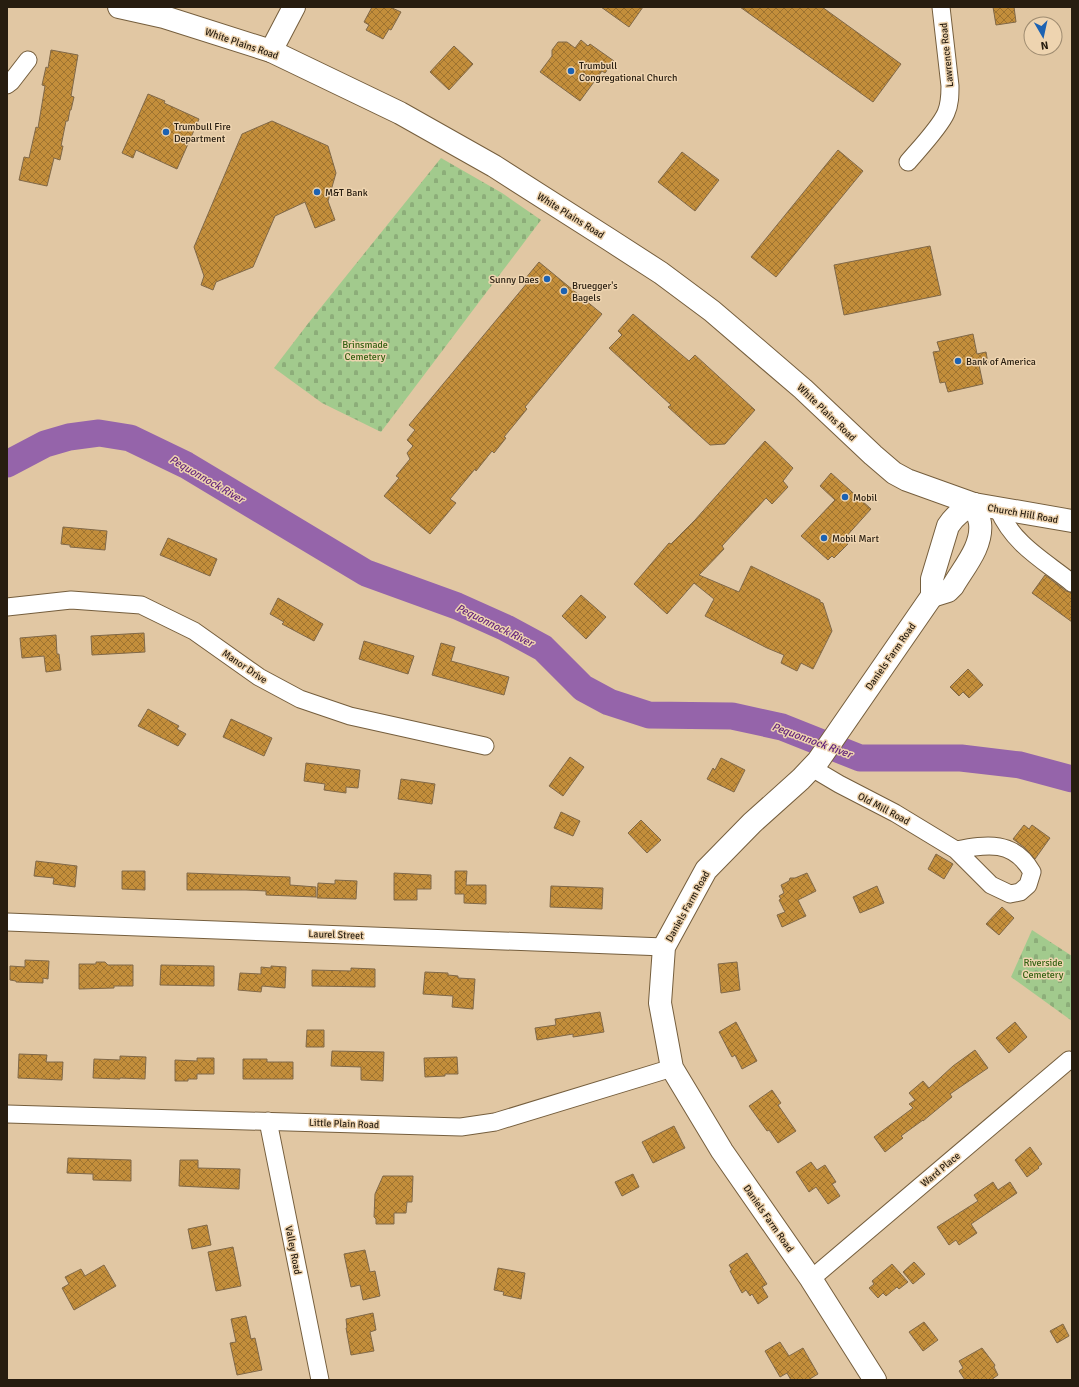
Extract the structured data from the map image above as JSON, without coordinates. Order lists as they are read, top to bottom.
{
  "streets": {
    "main road": ["White Plains Road", "Church Hill Road", "Daniels Farm Road"],
    "street": [
      "Lawrence Road",
      "Manor Drive",
      "Old Mill Road",
      "Laurel Street",
      "Little Plain Road",
      "Ward Place",
      "Valley Road"
    ]
  },
  "crossings": [
    ["White Plains Road", "Church Hill Road"],
    ["Daniels Farm Road", "Old Mill Road"],
    ["Daniels Farm Road", "Laurel Street"],
    ["Daniels Farm Road", "Little Plain Road"],
    ["Daniels Farm Road", "Ward Place"],
    ["Little Plain Road", "Valley Road"]
  ],
  "water": ["Pequonnock River"],
  "parks": ["Brinsmade Cemetery", "Riverside Cemetery"],
  "places": [
    "Trumbull Congregational Church",
    "Trumbull Fire Department",
    "M&T Bank",
    "Sunny Daes",
    "Bruegger's Bagels",
    "Bank of America",
    "Mobil",
    "Mobil Mart"
  ],
  "north": "bottom"
}
